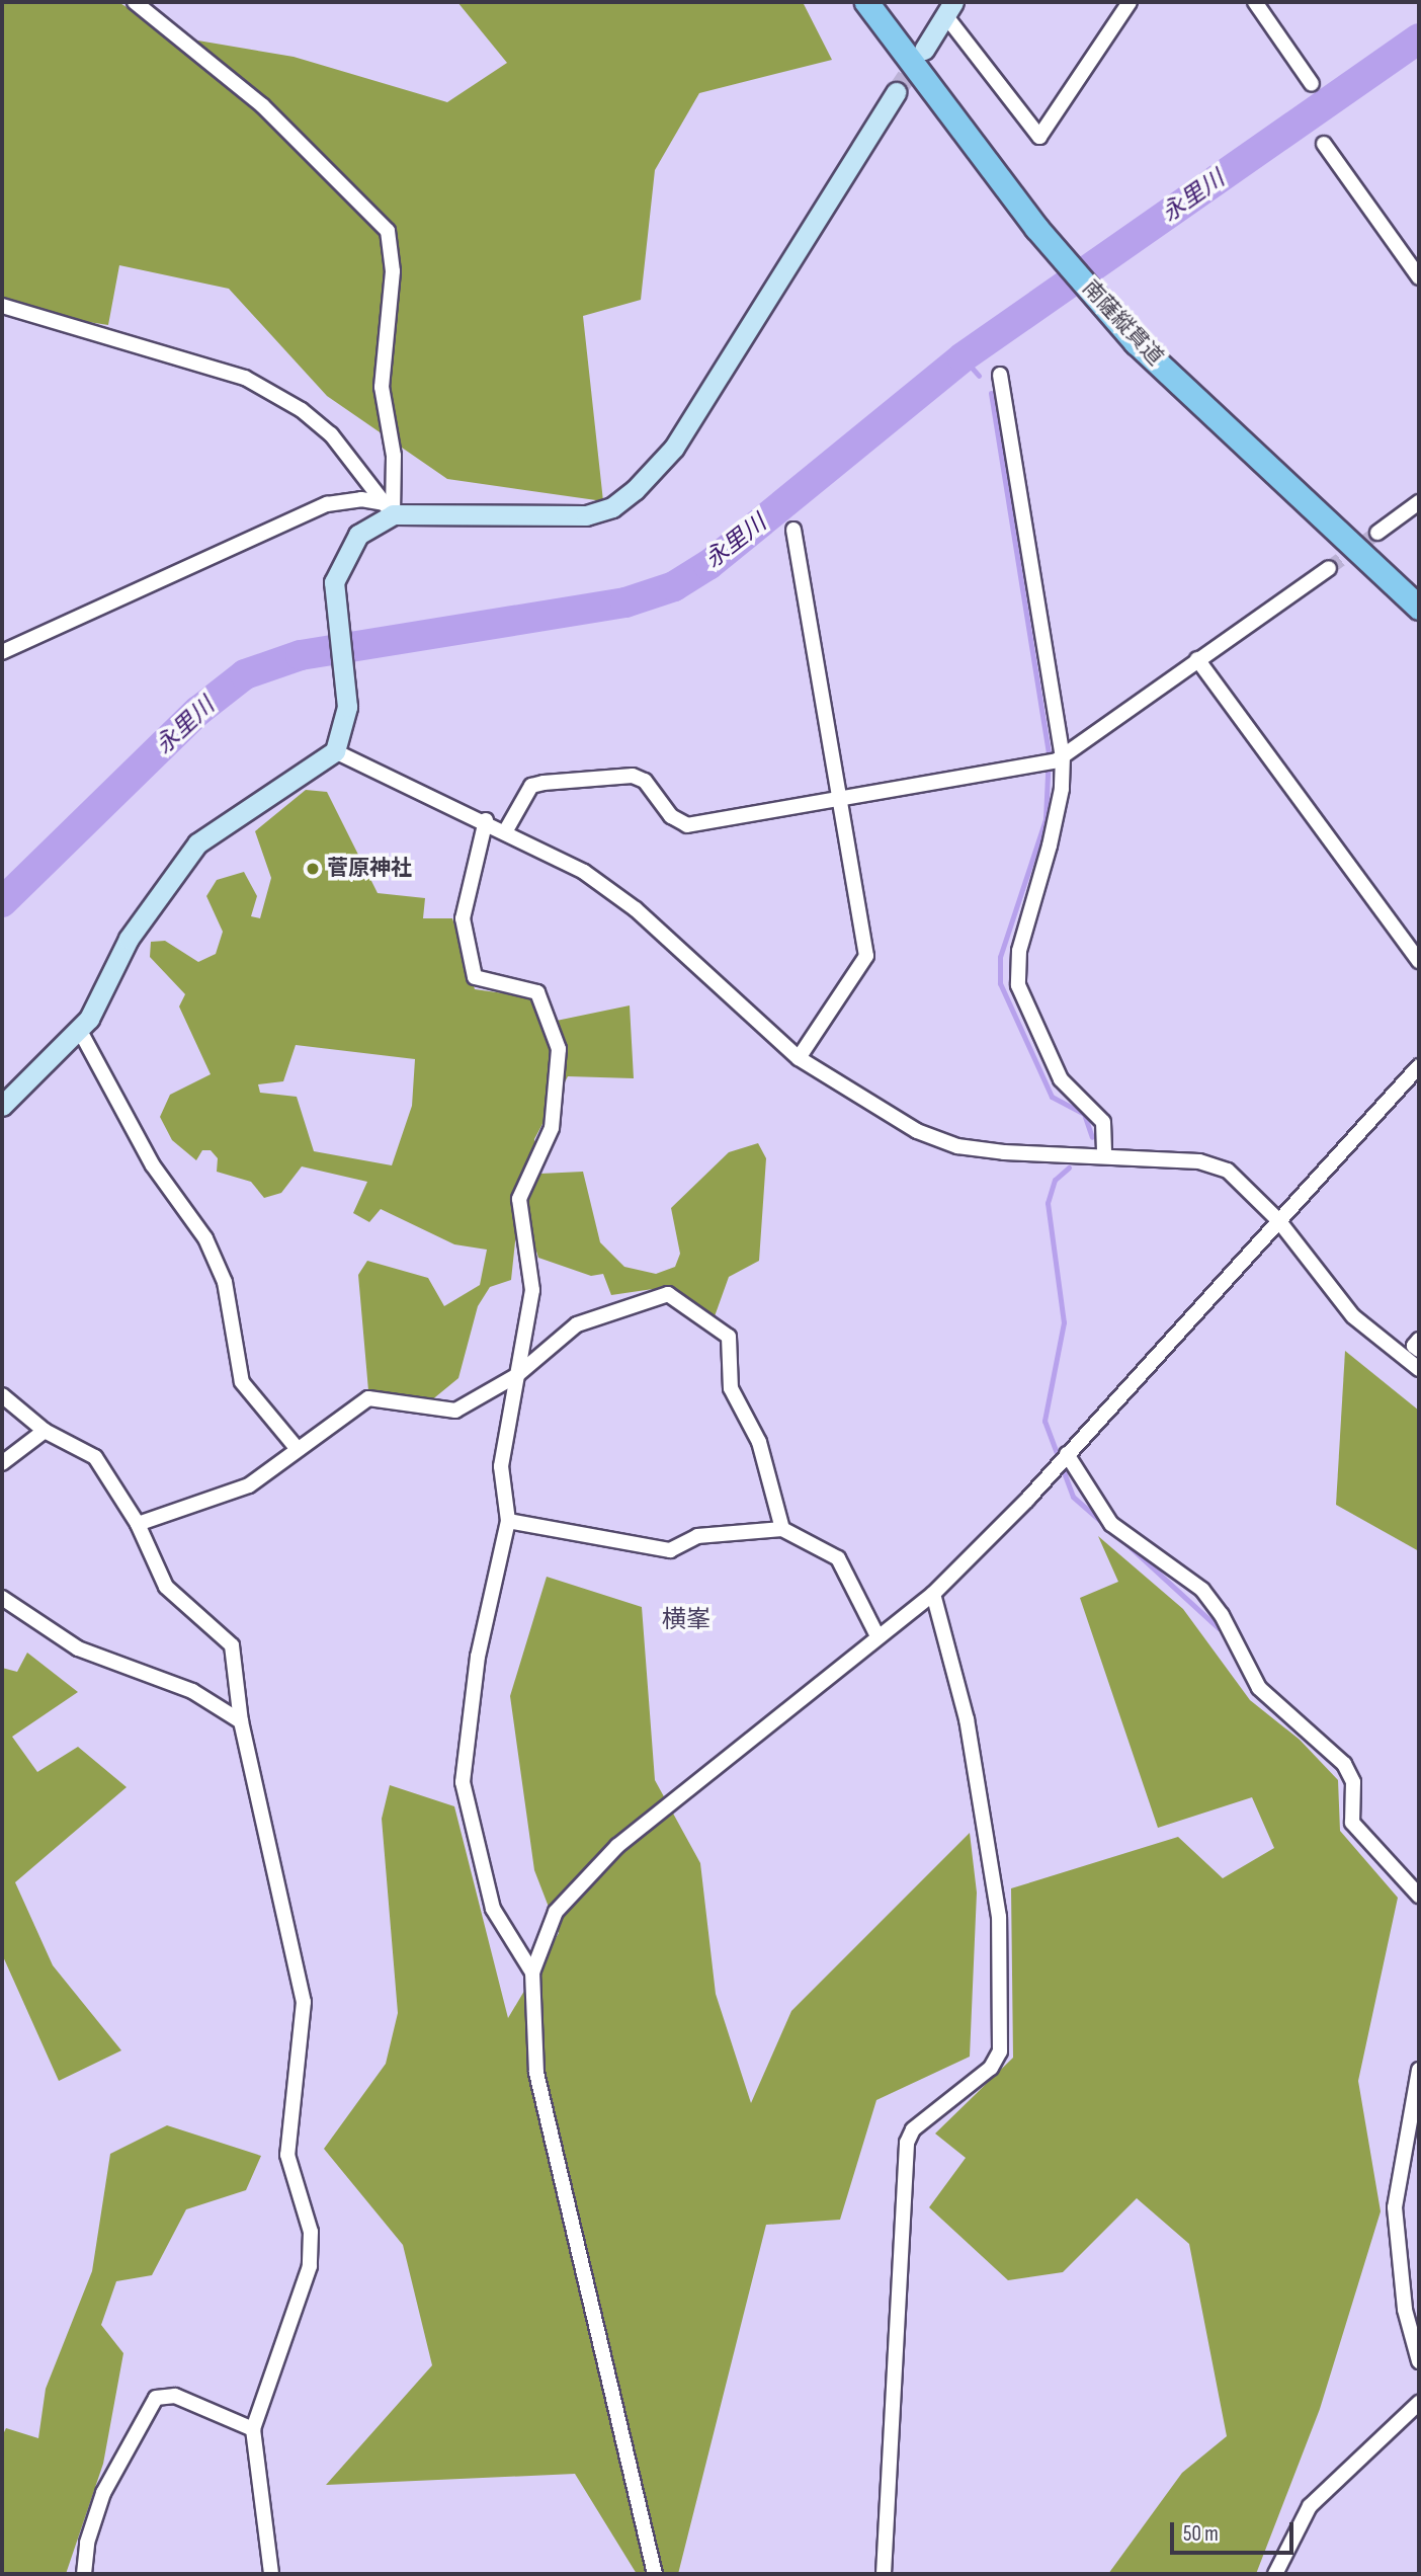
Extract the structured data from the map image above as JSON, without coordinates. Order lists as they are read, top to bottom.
{
  "streets": {
    "main road": ["南薩縦貫道"]
  },
  "districts": ["横峯"],
  "water": ["永里川"],
  "places": ["菅原神社"],
  "scale_bar": "50 m"
}
